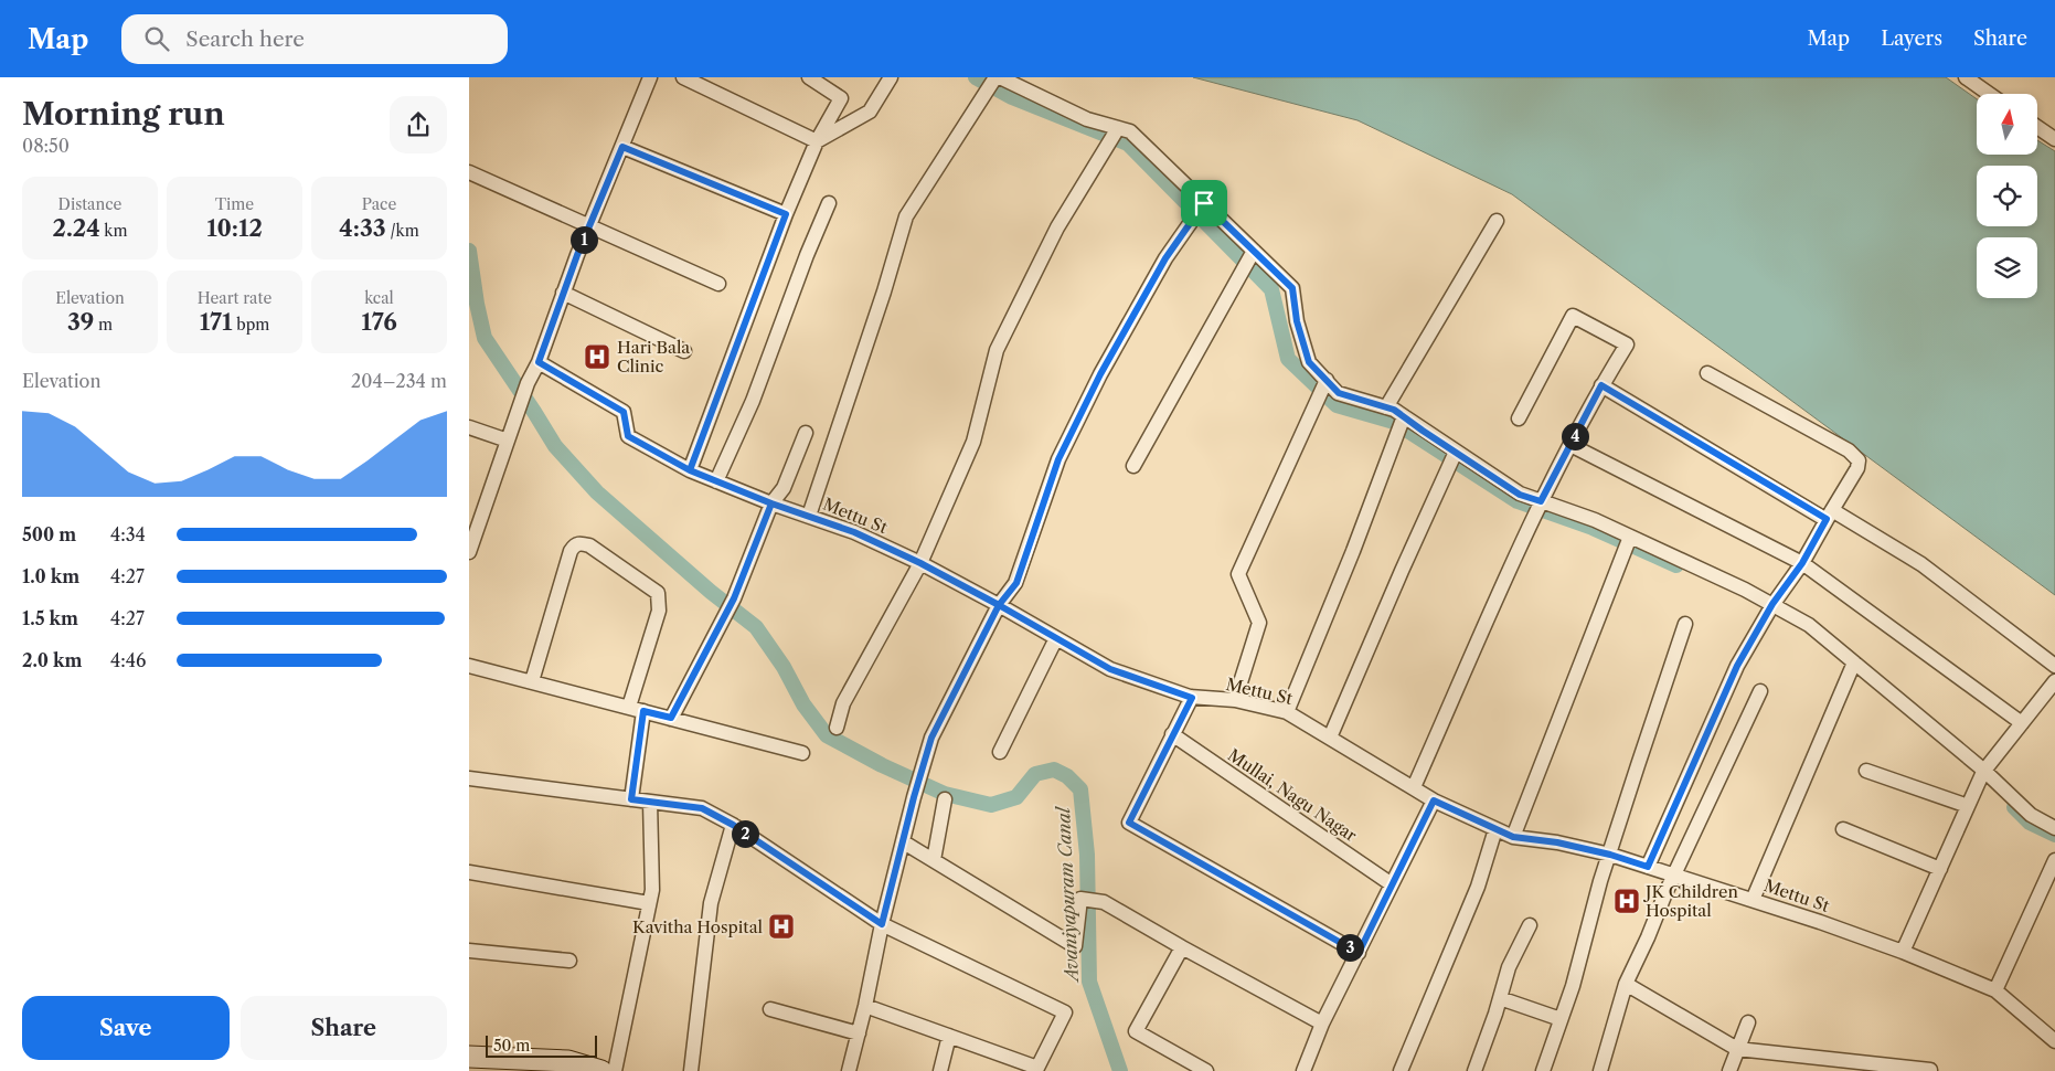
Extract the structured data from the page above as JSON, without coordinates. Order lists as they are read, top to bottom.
{
  "streets": {
    "street": ["Mettu St", "Mullai, Nagu Nagar"]
  },
  "water": ["Avaniyapuram Canal"],
  "places": {
    "hospital": ["Hari Bala Clinic", "JK Children Hospital", "Kavitha Hospital"]
  },
  "scale_bar": "50 m",
  "north": "top",
  "page": {
    "header": "Map",
    "search": "Search here",
    "nav": ["Map", "Layers", "Share"],
    "heading": ["Morning run", "08:50"],
    "stats": [
      ["Distance", "2.24 km"],
      ["Time", "10:12"],
      ["Pace", "4:33 /km"],
      ["Elevation", "39 m"],
      ["Heart rate", "171 bpm"],
      ["kcal", "176"]
    ],
    "pins": [
      "1",
      "4",
      "2",
      "3"
    ],
    "chart": ["Elevation", "204–234 m"],
    "list": [
      {
        "name": "500 m",
        "note": "4:34"
      },
      {
        "name": "1.0 km",
        "note": "4:27"
      },
      {
        "name": "1.5 km",
        "note": "4:27"
      },
      {
        "name": "2.0 km",
        "note": "4:46"
      }
    ],
    "buttons": ["Save", "Share"],
    "scale": "50 m"
  }
}
